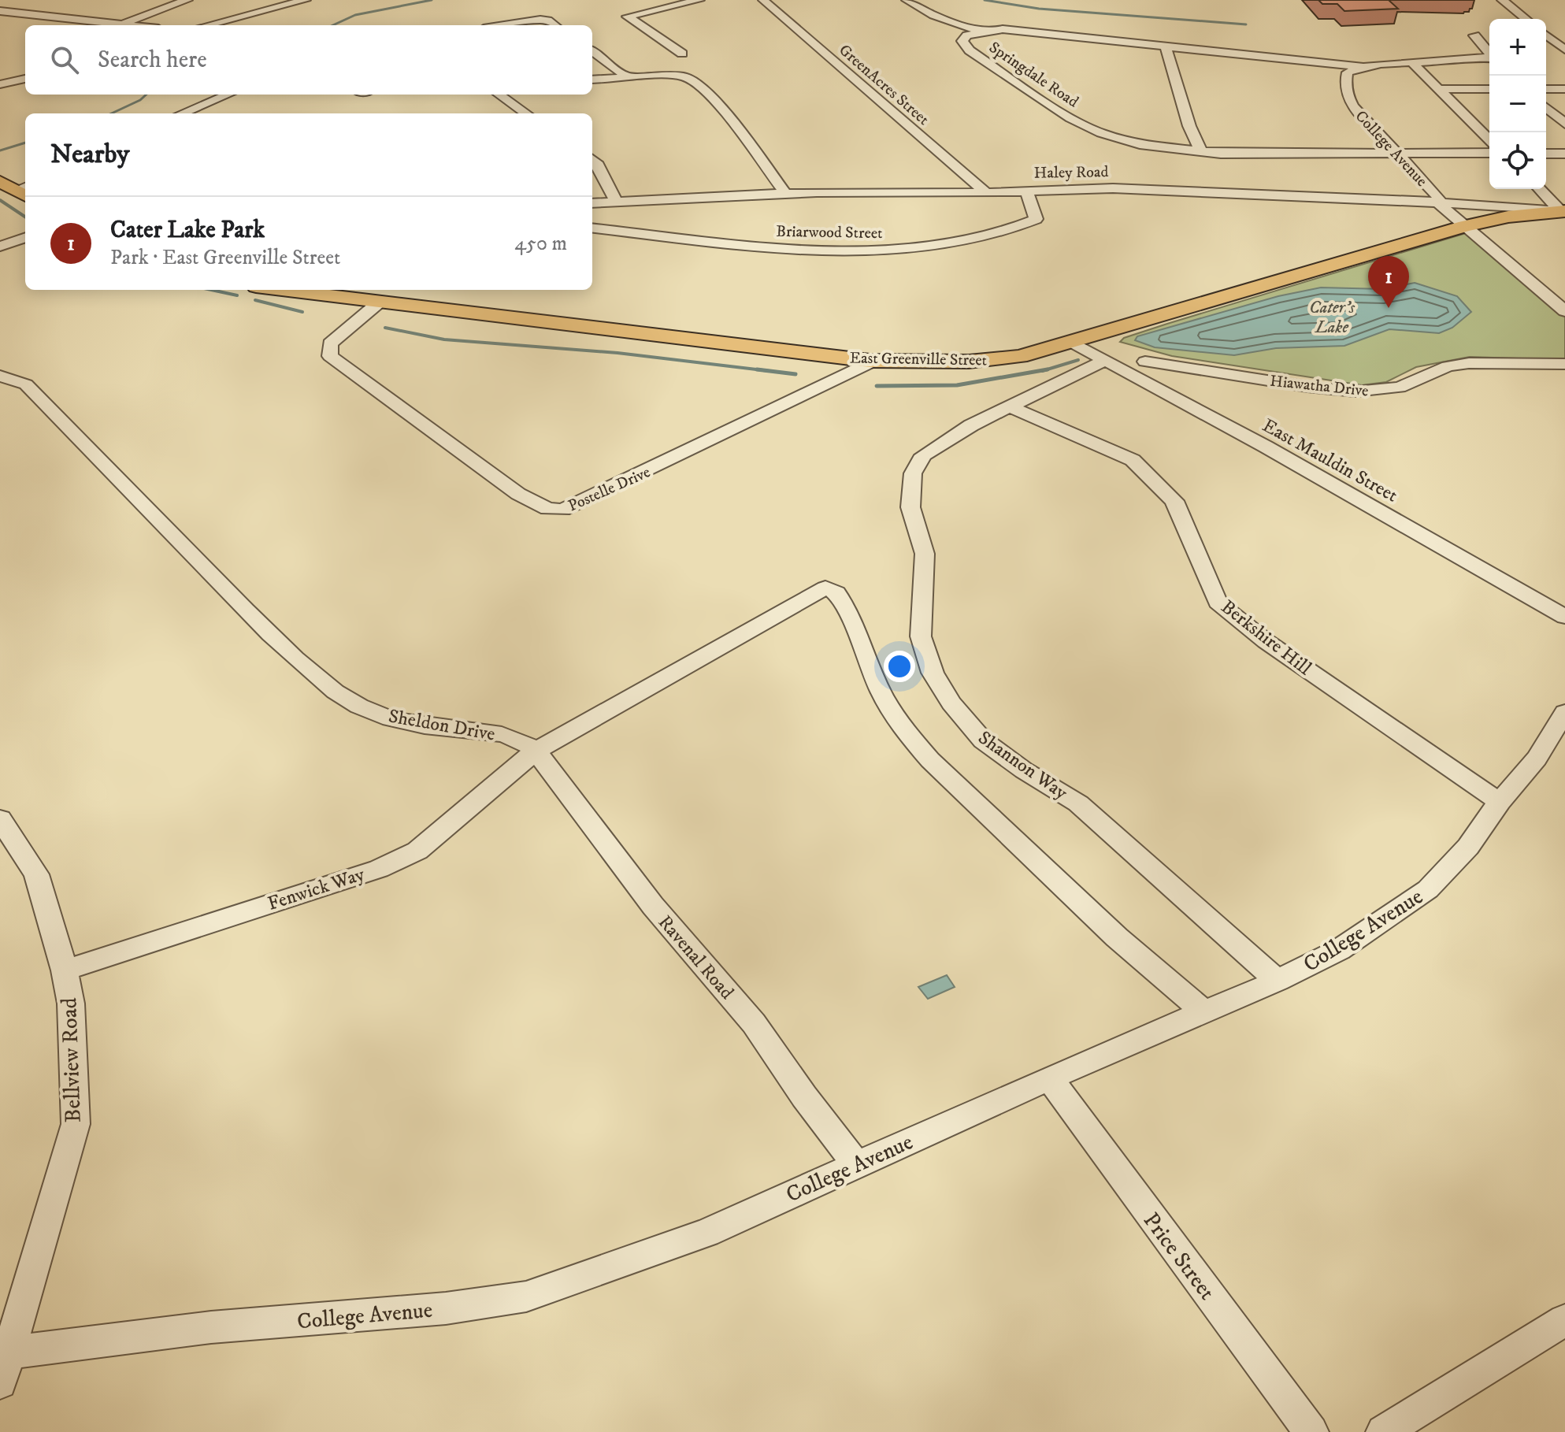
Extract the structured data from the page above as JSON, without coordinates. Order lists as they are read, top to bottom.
{
  "streets": {
    "main road": ["East Greenville Street"],
    "street": [
      "Springdale Road",
      "GreenAcres Street",
      "College Avenue",
      "Haley Road",
      "Briarwood Street",
      "Hiawatha Drive",
      "East Mauldin Street",
      "Postelle Drive",
      "Berkshire Hill",
      "Sheldon Drive",
      "Shannon Way",
      "Fenwick Way",
      "Ravenal Road",
      "Bellview Road",
      "Price Street"
    ]
  },
  "crossings": [
    ["Springdale Road", "College Avenue"],
    ["GreenAcres Street", "Haley Road"],
    ["College Avenue", "Haley Road"],
    ["College Avenue", "East Greenville Street"],
    ["College Avenue", "Berkshire Hill"],
    ["College Avenue", "Shannon Way"],
    ["College Avenue", "Ravenal Road"],
    ["College Avenue", "Bellview Road"],
    ["College Avenue", "Price Street"],
    ["Haley Road", "Briarwood Street"],
    ["Haley Road", "East Greenville Street"],
    ["East Greenville Street", "East Mauldin Street"],
    ["East Greenville Street", "Postelle Drive"],
    ["East Mauldin Street", "Shannon Way"],
    ["Berkshire Hill", "Shannon Way"],
    ["Sheldon Drive", "Fenwick Way"],
    ["Sheldon Drive", "Ravenal Road"],
    ["Fenwick Way", "Ravenal Road"],
    ["Fenwick Way", "Bellview Road"]
  ],
  "water": ["Cater’s Lake"],
  "page": {
    "map_buttons": ["+", "−"],
    "search": "Search here",
    "heading": "Nearby",
    "list": [
      {
        "mark": "1",
        "name": "Cater Lake Park",
        "note": "Park · East Greenville Street",
        "value": "450 m"
      }
    ],
    "pins": "1"
  }
}
